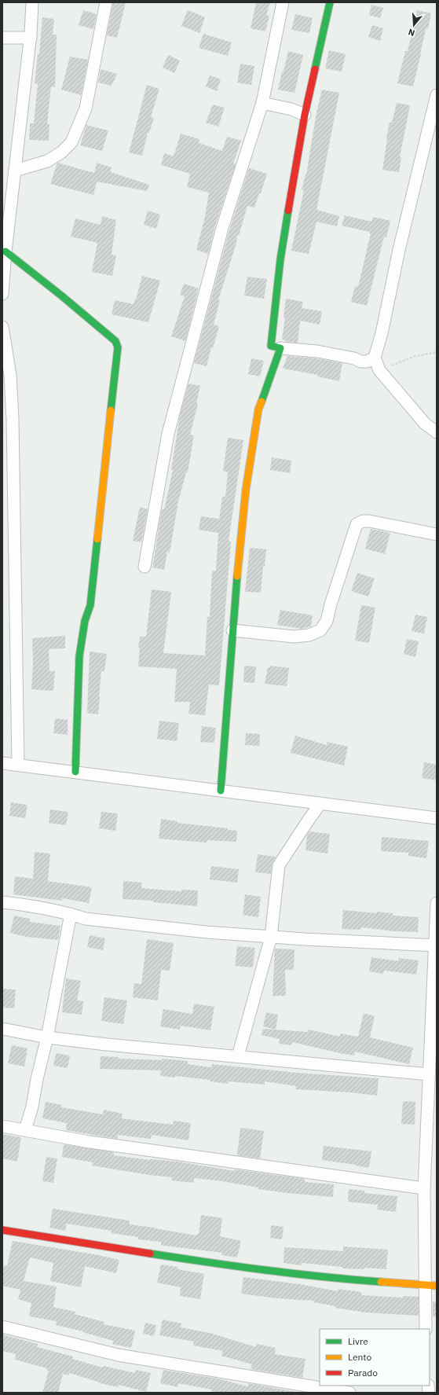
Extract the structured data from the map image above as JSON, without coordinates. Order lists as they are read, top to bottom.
{
  "legend": ["Livre", "Lento", "Parado"],
  "north": "bottom"
}
